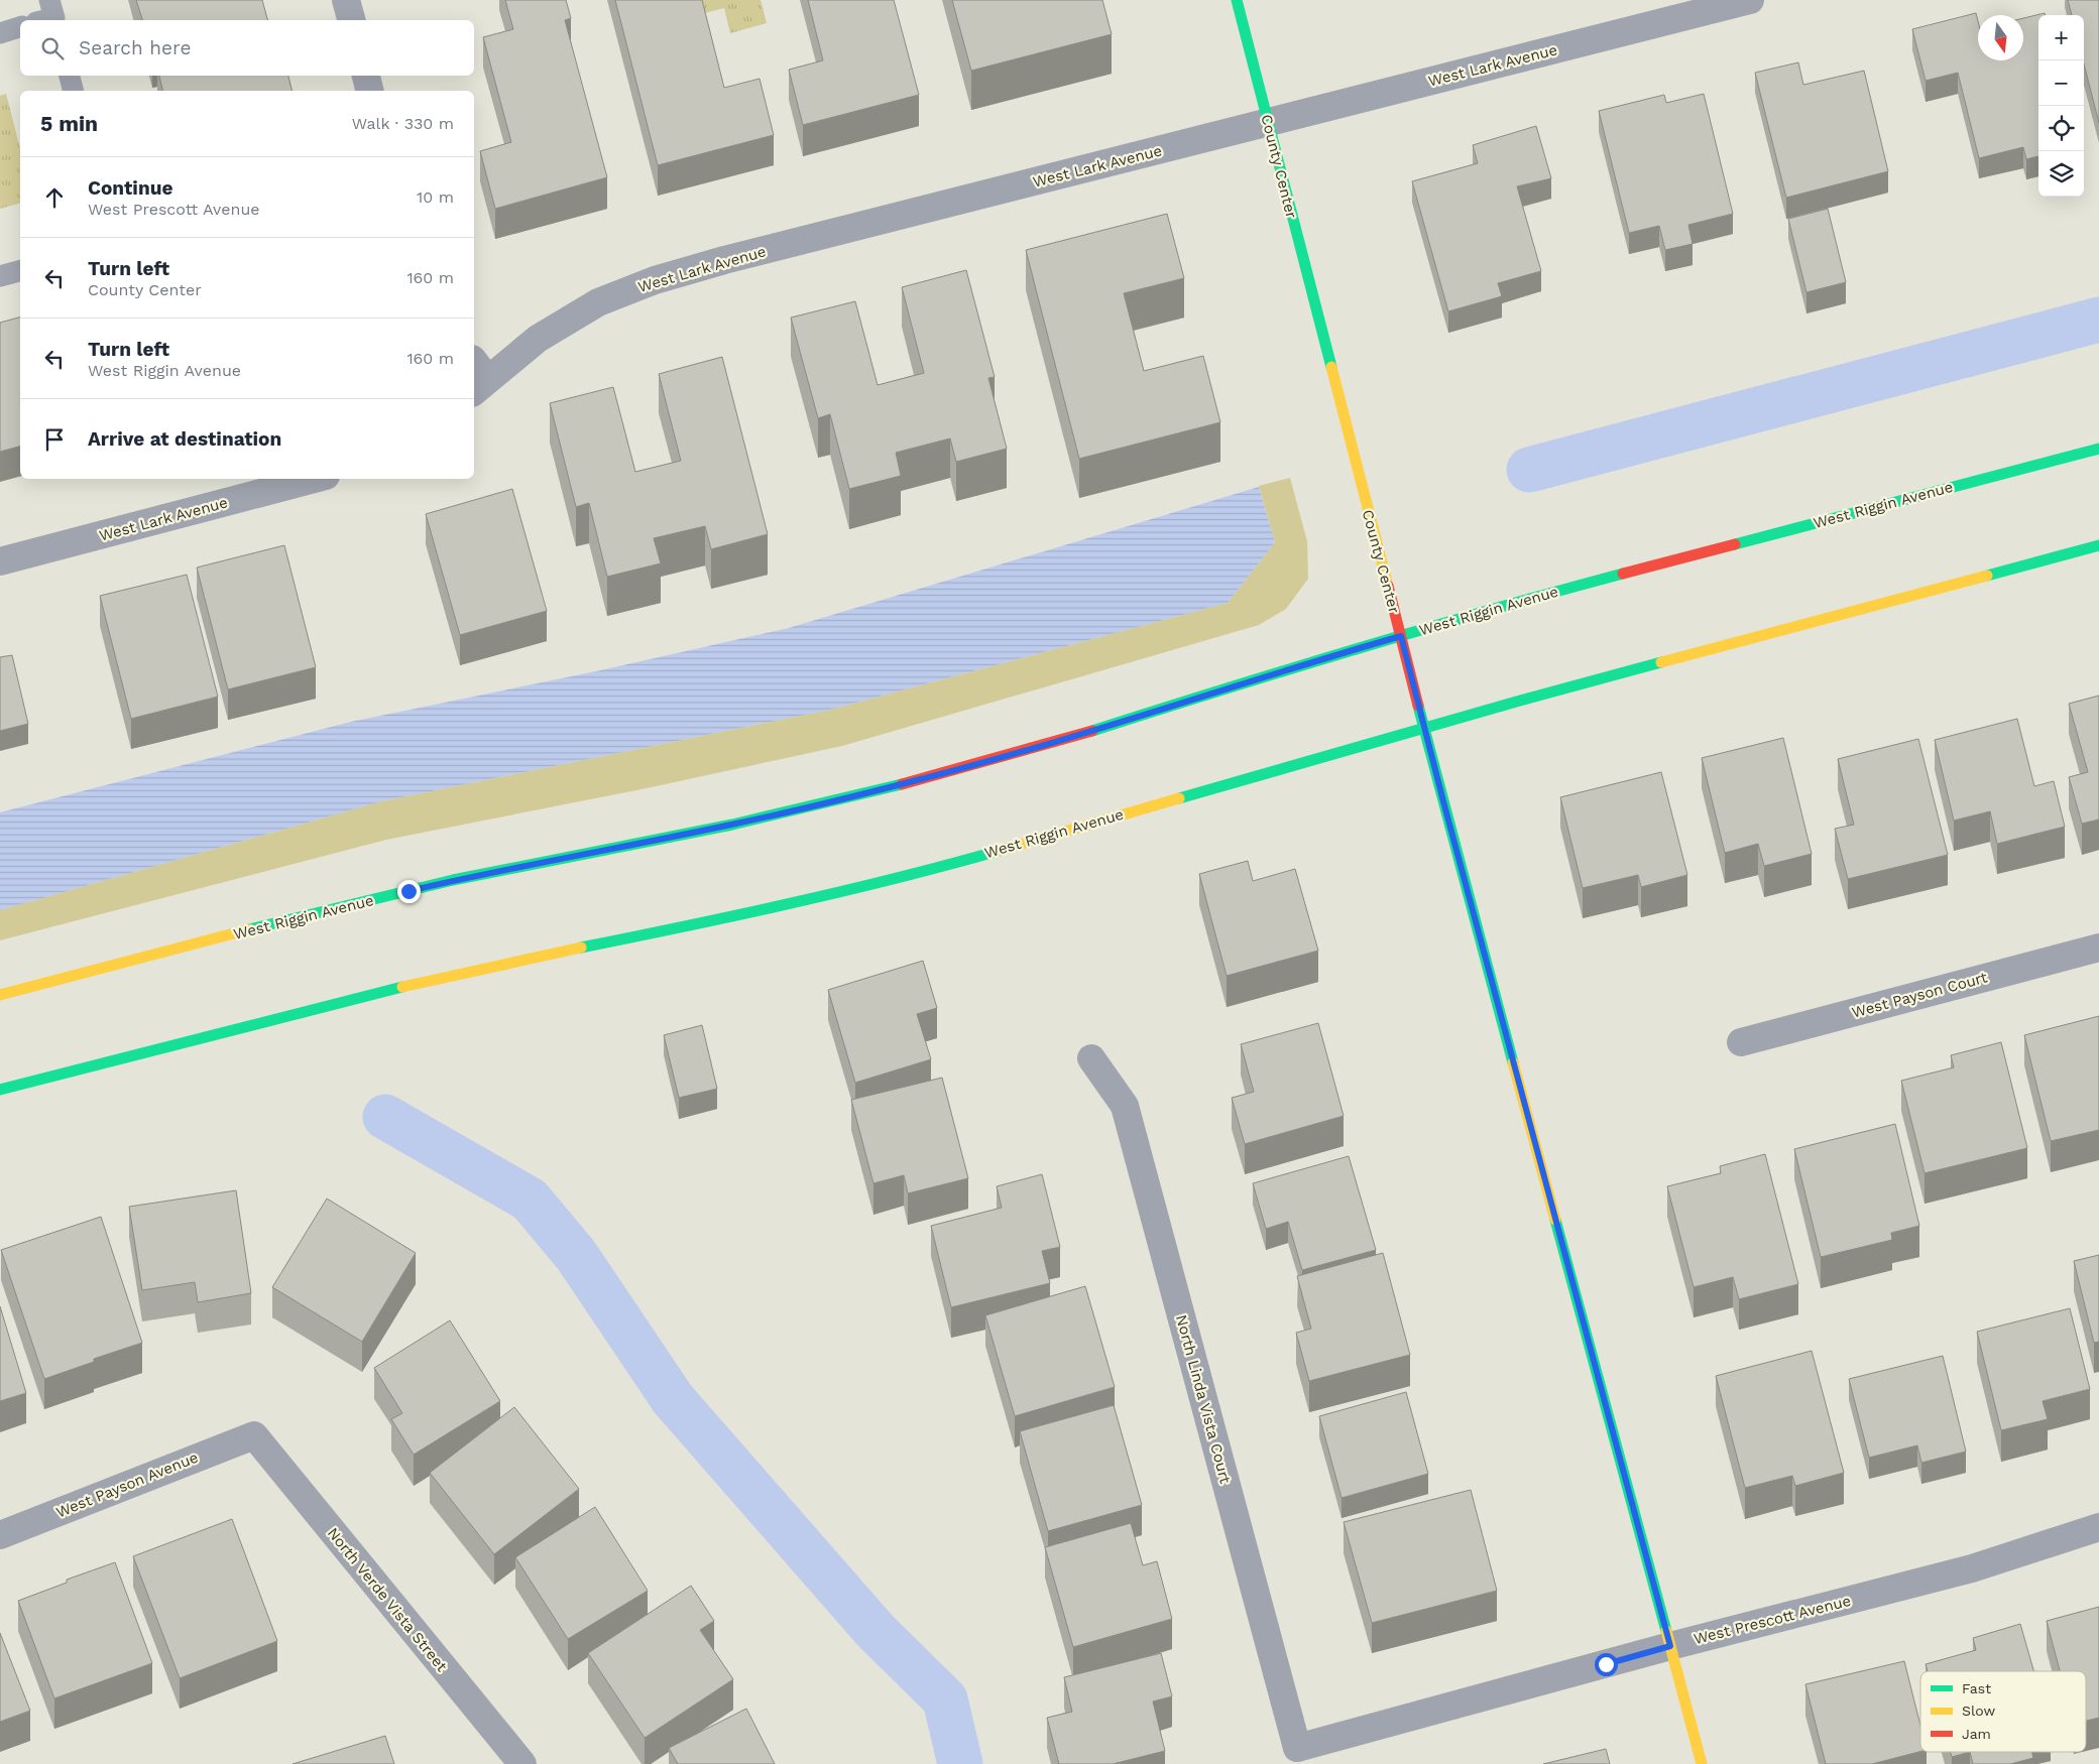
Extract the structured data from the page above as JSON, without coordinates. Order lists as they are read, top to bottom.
{
  "streets": {
    "main road": ["County Center", "West Riggin Avenue"],
    "street": [
      "West Lark Avenue",
      "West Payson Court",
      "North Linda Vista Court",
      "West Payson Avenue",
      "North Verde Vista Street",
      "West Prescott Avenue"
    ]
  },
  "crossings": [
    ["West Lark Avenue", "County Center"],
    ["County Center", "West Riggin Avenue"],
    ["County Center", "West Prescott Avenue"],
    ["North Linda Vista Court", "West Prescott Avenue"],
    ["West Payson Avenue", "North Verde Vista Street"]
  ],
  "legend": ["Fast", "Slow", "Jam"],
  "north": "bottom",
  "page": {
    "map_buttons": ["+", "−"],
    "search": "Search here",
    "heading": ["5 min", "Walk · 330 m"],
    "list": [
      ["Continue", "West Prescott Avenue", "10 m"],
      ["Turn left", "County Center", "160 m"],
      ["Turn left", "West Riggin Avenue", "160 m"],
      "Arrive at destination"
    ]
  }
}
